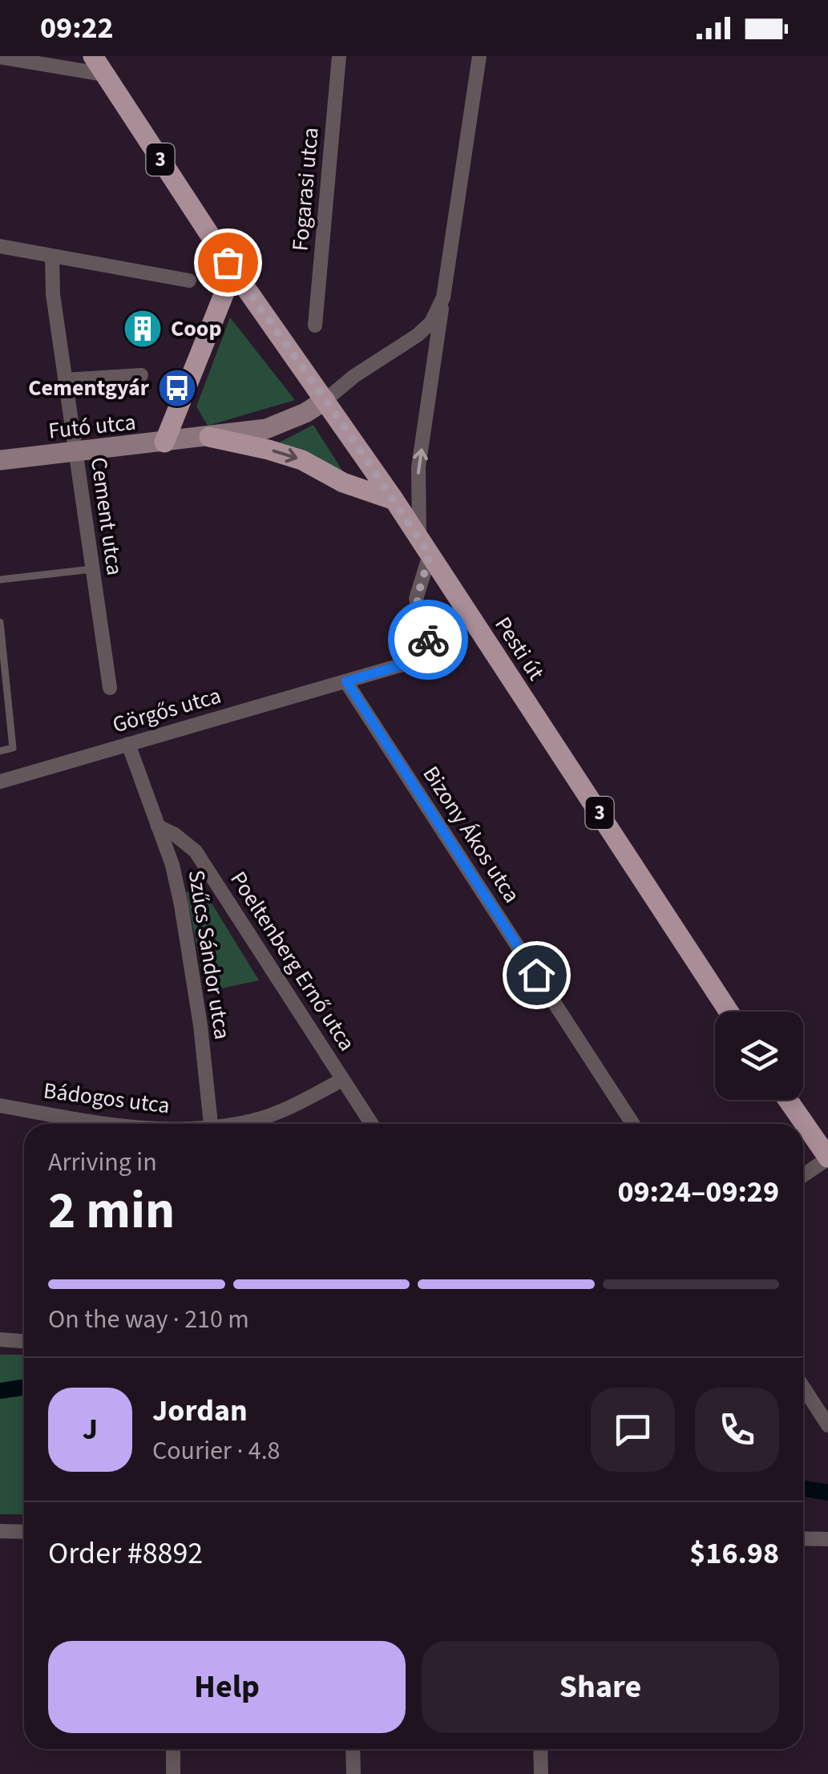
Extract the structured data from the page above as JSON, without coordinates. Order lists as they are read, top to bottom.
{
  "streets": {
    "main road": ["3", "Futó utca", "Pesti út"],
    "street": [
      "Fogarasi utca",
      "Cement utca",
      "Görgős utca",
      "Bizony Ákos utca",
      "Szűcs Sándor utca",
      "Poeltenberg Ernő utca",
      "Bádogos utca"
    ]
  },
  "crossings": [
    ["3", "Pesti út"],
    ["Futó utca", "Cement utca"],
    ["Futó utca", "Pesti út"],
    ["Pesti út", "Görgős utca"],
    ["Görgős utca", "Bizony Ákos utca"],
    ["Görgős utca", "Szűcs Sándor utca"],
    ["Szűcs Sándor utca", "Poeltenberg Ernő utca"],
    ["Poeltenberg Ernő utca", "Bádogos utca"]
  ],
  "places": {
    "building": ["Coop"],
    "bus stop": ["Cementgyár"]
  },
  "page": {
    "status": "09:22",
    "heading": ["2 min", "Arriving in", "09:24–09:29"],
    "panel": [
      "Jordan",
      "Courier · 4.8",
      "Order #8892",
      "$16.98"
    ],
    "bar": "On the way · 210 m",
    "round": "J",
    "buttons": ["Help", "Share"]
  }
}
